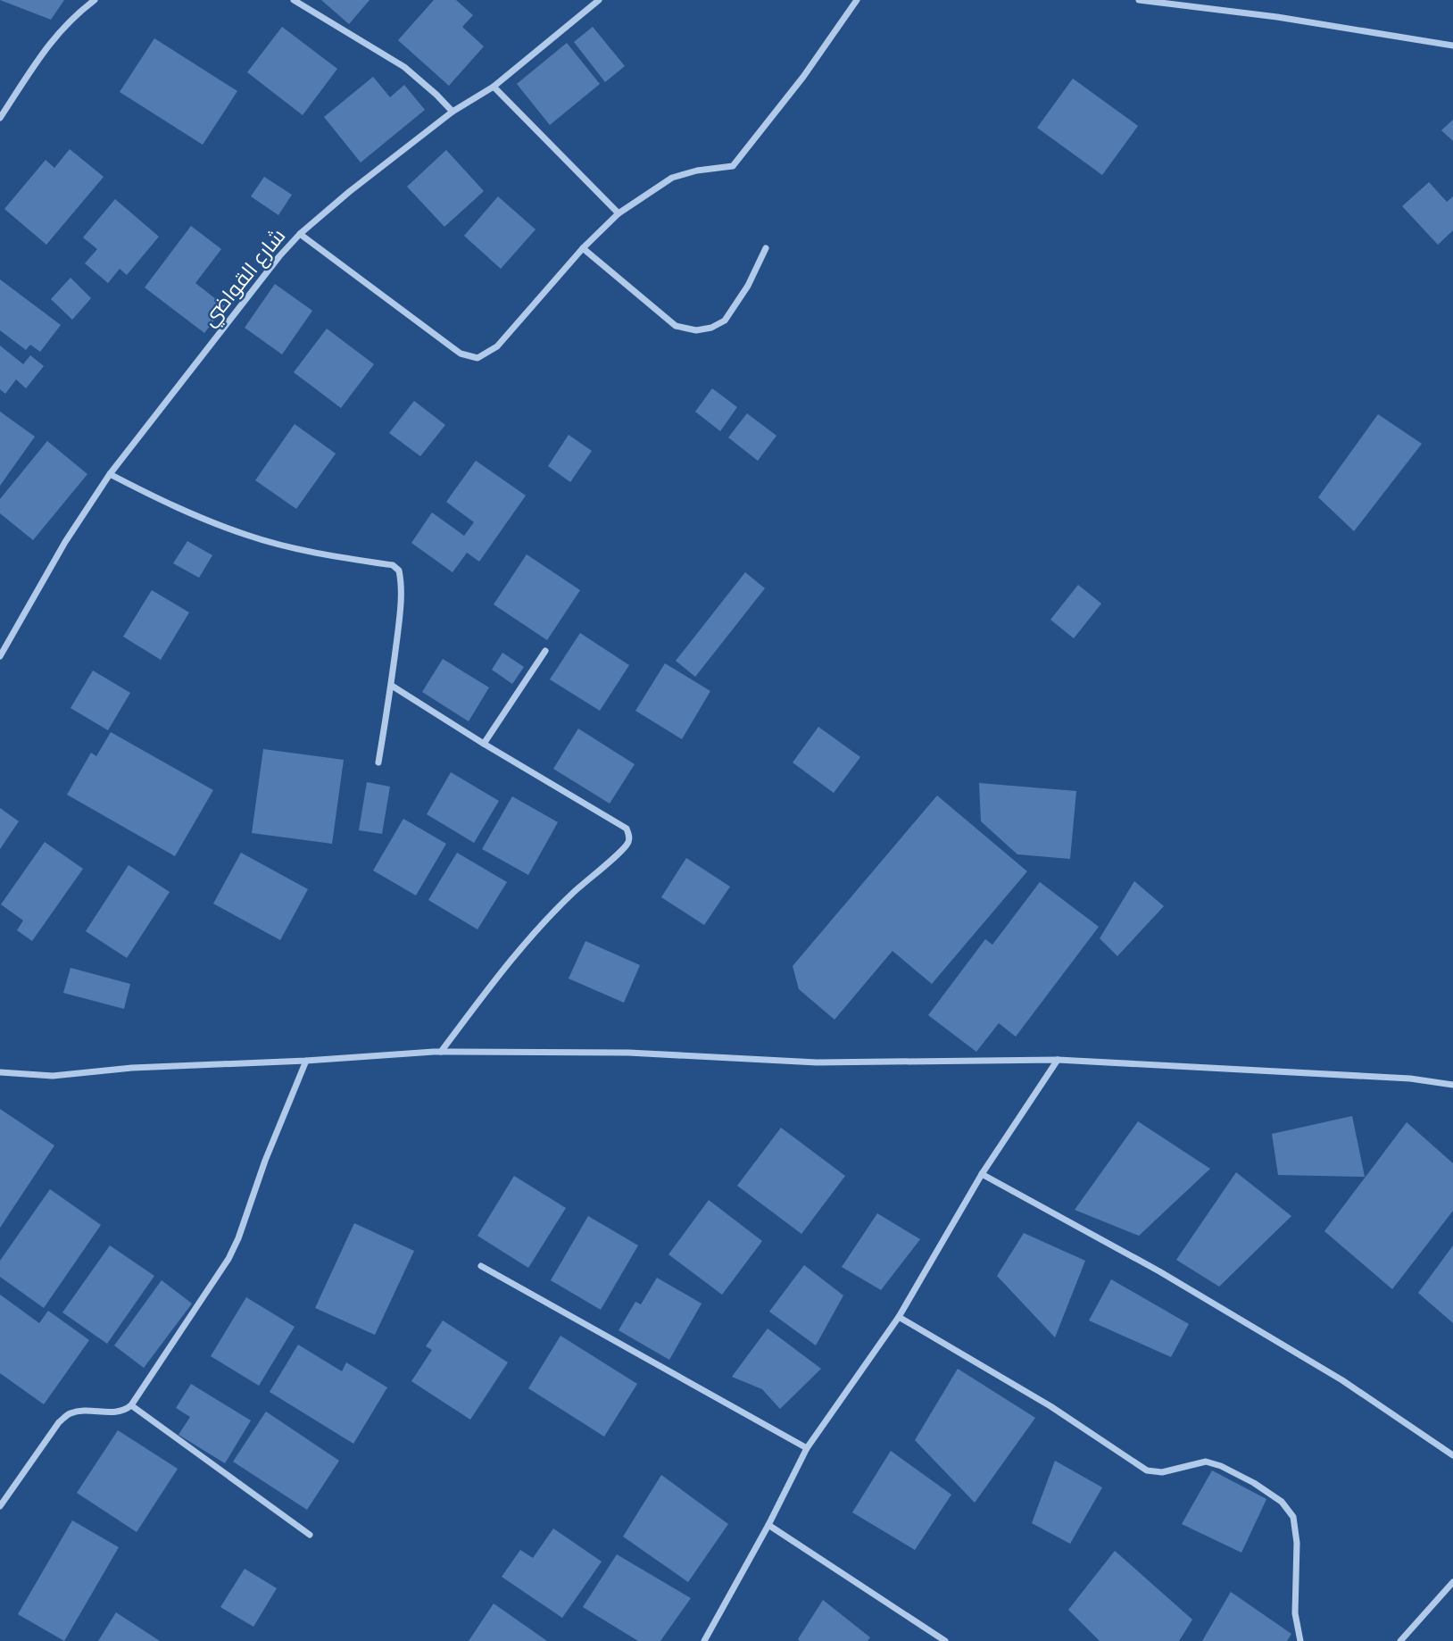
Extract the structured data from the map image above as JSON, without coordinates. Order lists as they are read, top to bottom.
{
  "streets": {
    "street": ["شارع القواضي"]
  }
}
